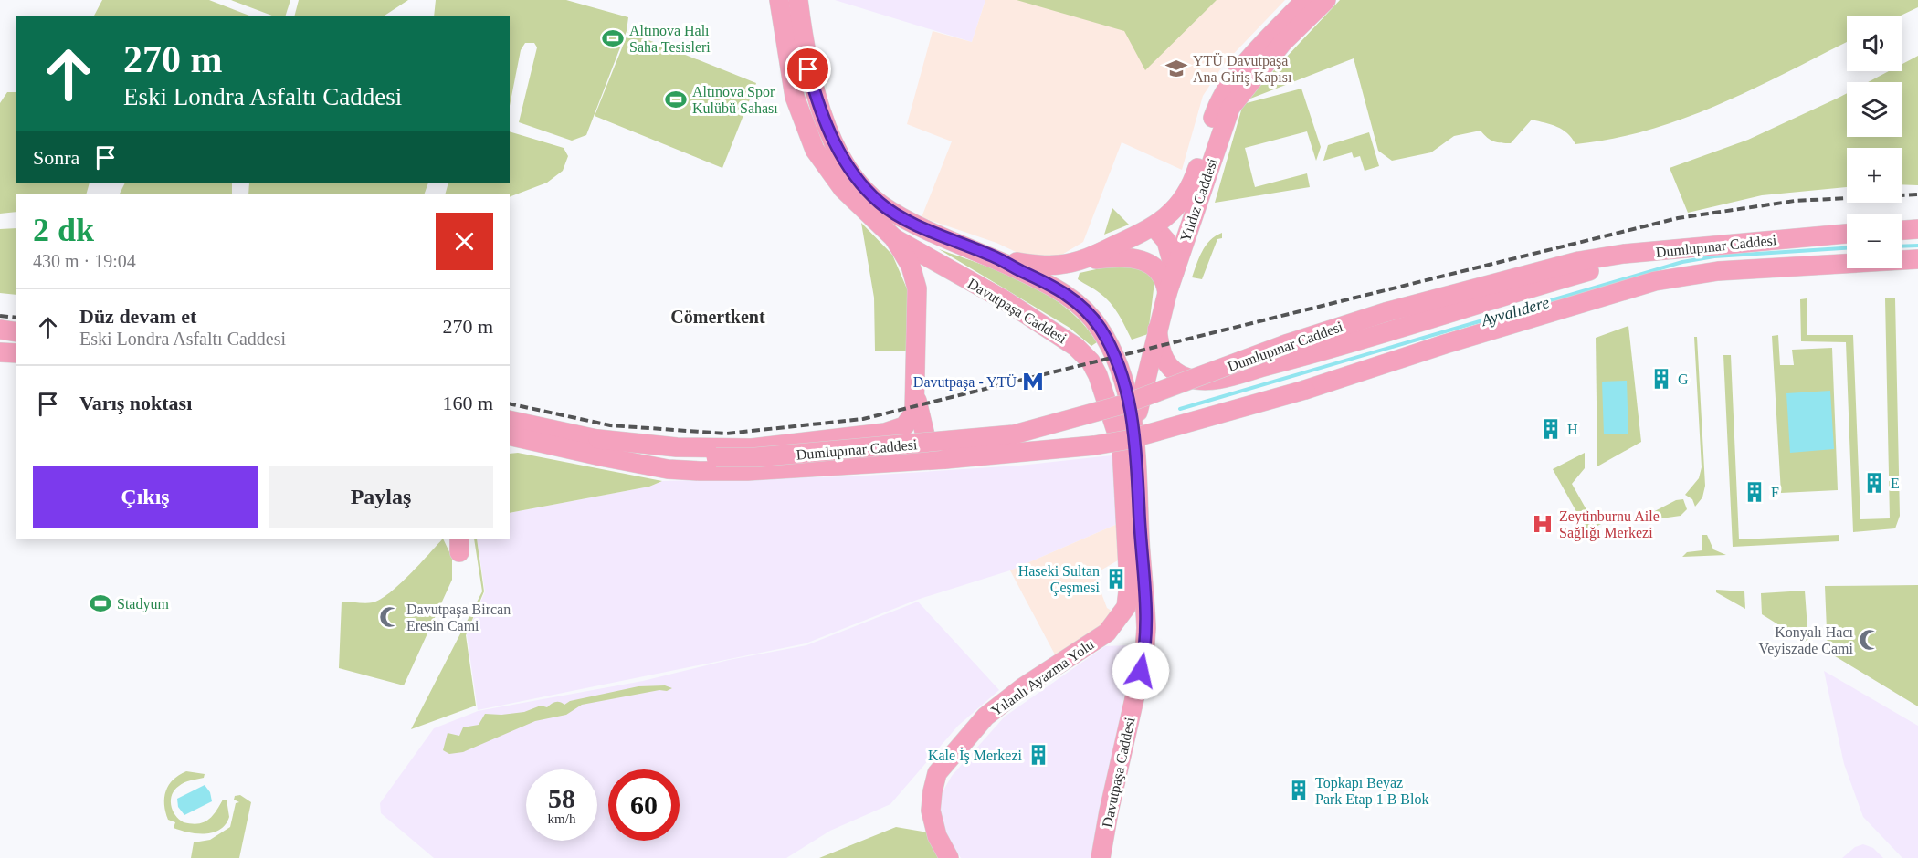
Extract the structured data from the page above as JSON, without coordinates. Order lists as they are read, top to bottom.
{
  "streets": {
    "main road": [
      "Yıldız Caddesi",
      "Dumlupınar Caddesi",
      "Davutpaşa Caddesi",
      "Yılanlı Ayazma Yolu"
    ]
  },
  "crossings": [
    ["Yıldız Caddesi", "Davutpaşa Caddesi"],
    ["Davutpaşa Caddesi", "Yılanlı Ayazma Yolu"]
  ],
  "districts": ["Cömertkent"],
  "water": ["Ayvalıdere"],
  "places": {
    "sports": ["Altınova Halı Saha Tesisleri", "Altınova Spor Kulübü Sahası", "Stadyum"],
    "school or university": ["YTÜ Davutpaşa Ana Giriş Kapısı"],
    "building": [
      "G",
      "H",
      "E",
      "F",
      "Haseki Sultan Çeşmesi",
      "Kale İş Merkezi",
      "Topkapı Beyaz Park Etap 1 B Blok"
    ],
    "metro station": ["Davutpaşa - YTÜ"],
    "hospital": ["Zeytinburnu Aile Sağlığı Merkezi"],
    "mosque": ["Davutpaşa Bircan Eresin Cami", "Konyalı Hacı Veyiszade Cami"]
  },
  "page": {
    "map_buttons": ["+", "−"],
    "turn": ["270 m", "Eski Londra Asfaltı Caddesi"],
    "then": "Sonra",
    "heading": ["2 dk", "430 m · 19:04"],
    "list": [
      {
        "name": "Düz devam et",
        "note": "Eski Londra Asfaltı Caddesi",
        "value": "270 m"
      },
      {
        "name": "Varış noktası",
        "value": "160 m"
      }
    ],
    "buttons": ["Çıkış", "Paylaş"],
    "speed": "58 km/h",
    "limit": "60"
  }
}
